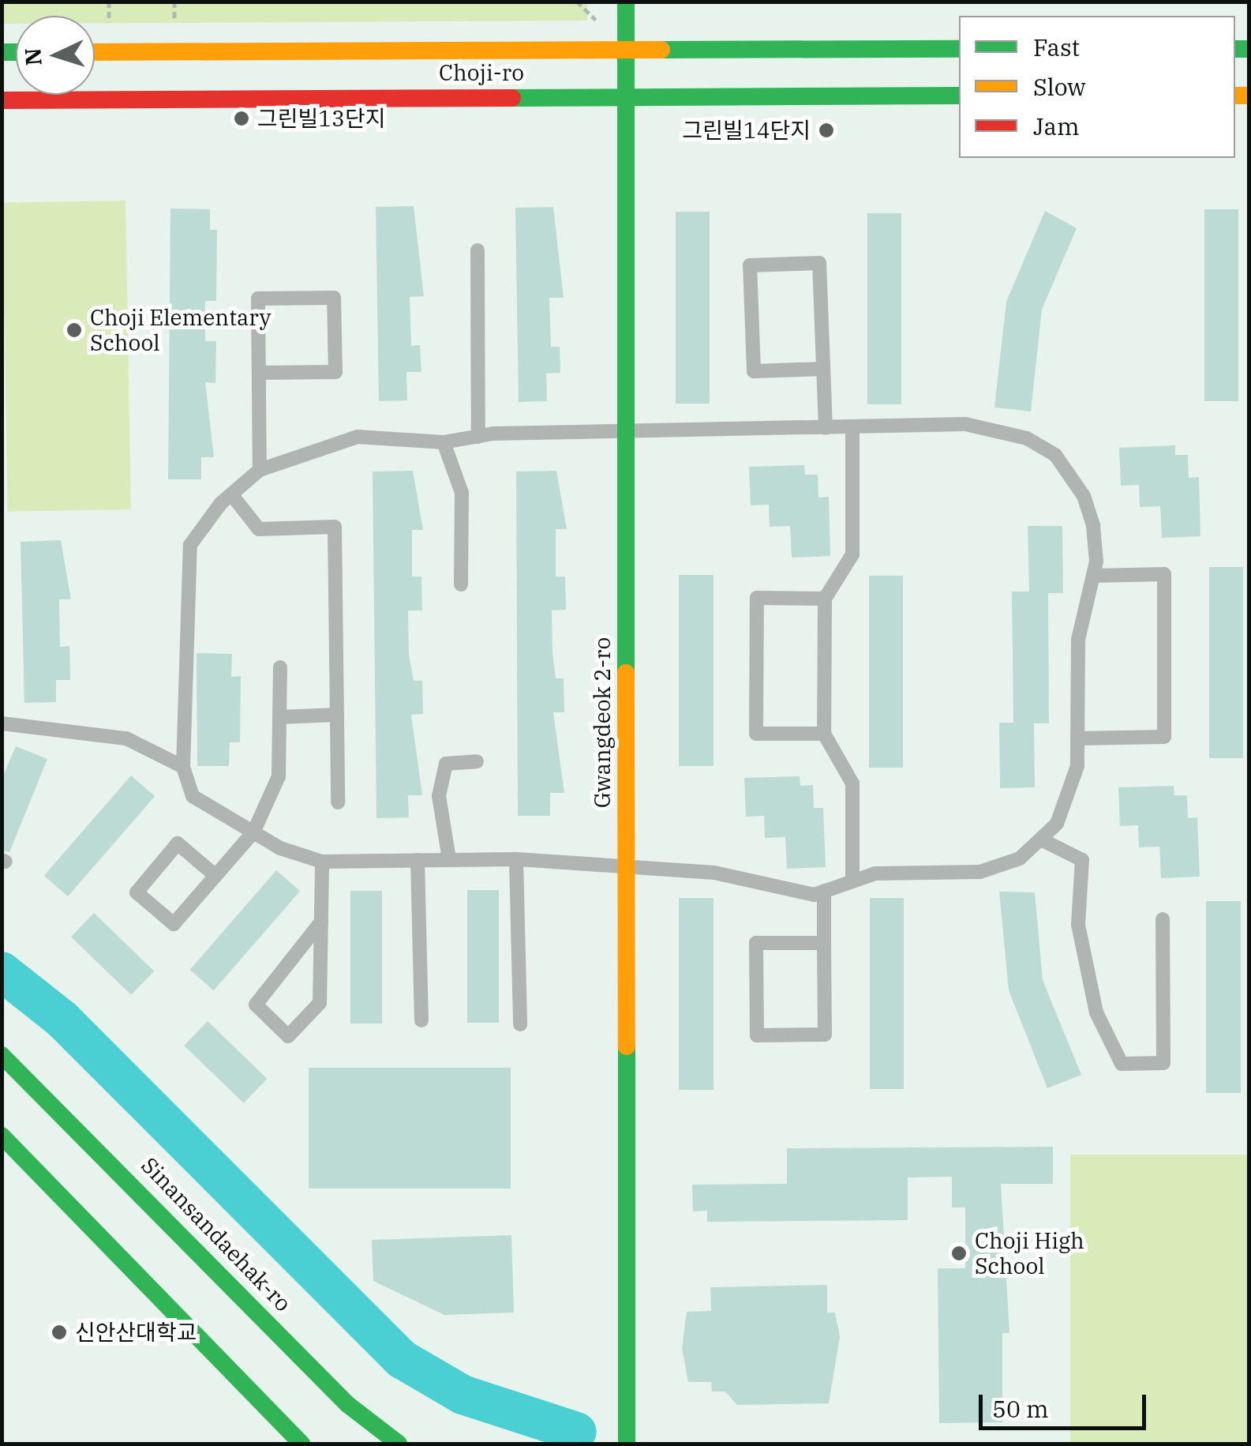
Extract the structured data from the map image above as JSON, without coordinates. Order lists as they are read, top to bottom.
{
  "streets": {
    "street": ["Choji-ro", "Gwangdeok 2-ro", "Sinansandaehak-ro"]
  },
  "crossings": [
    ["Choji-ro", "Gwangdeok 2-ro"]
  ],
  "places": [
    "그린빌13단지",
    "그린빌14단지",
    "Choji Elementary School",
    "Choji High School",
    "신안산대학교"
  ],
  "legend": ["Fast", "Slow", "Jam"],
  "scale_bar": "50 m",
  "north": "left"
}
